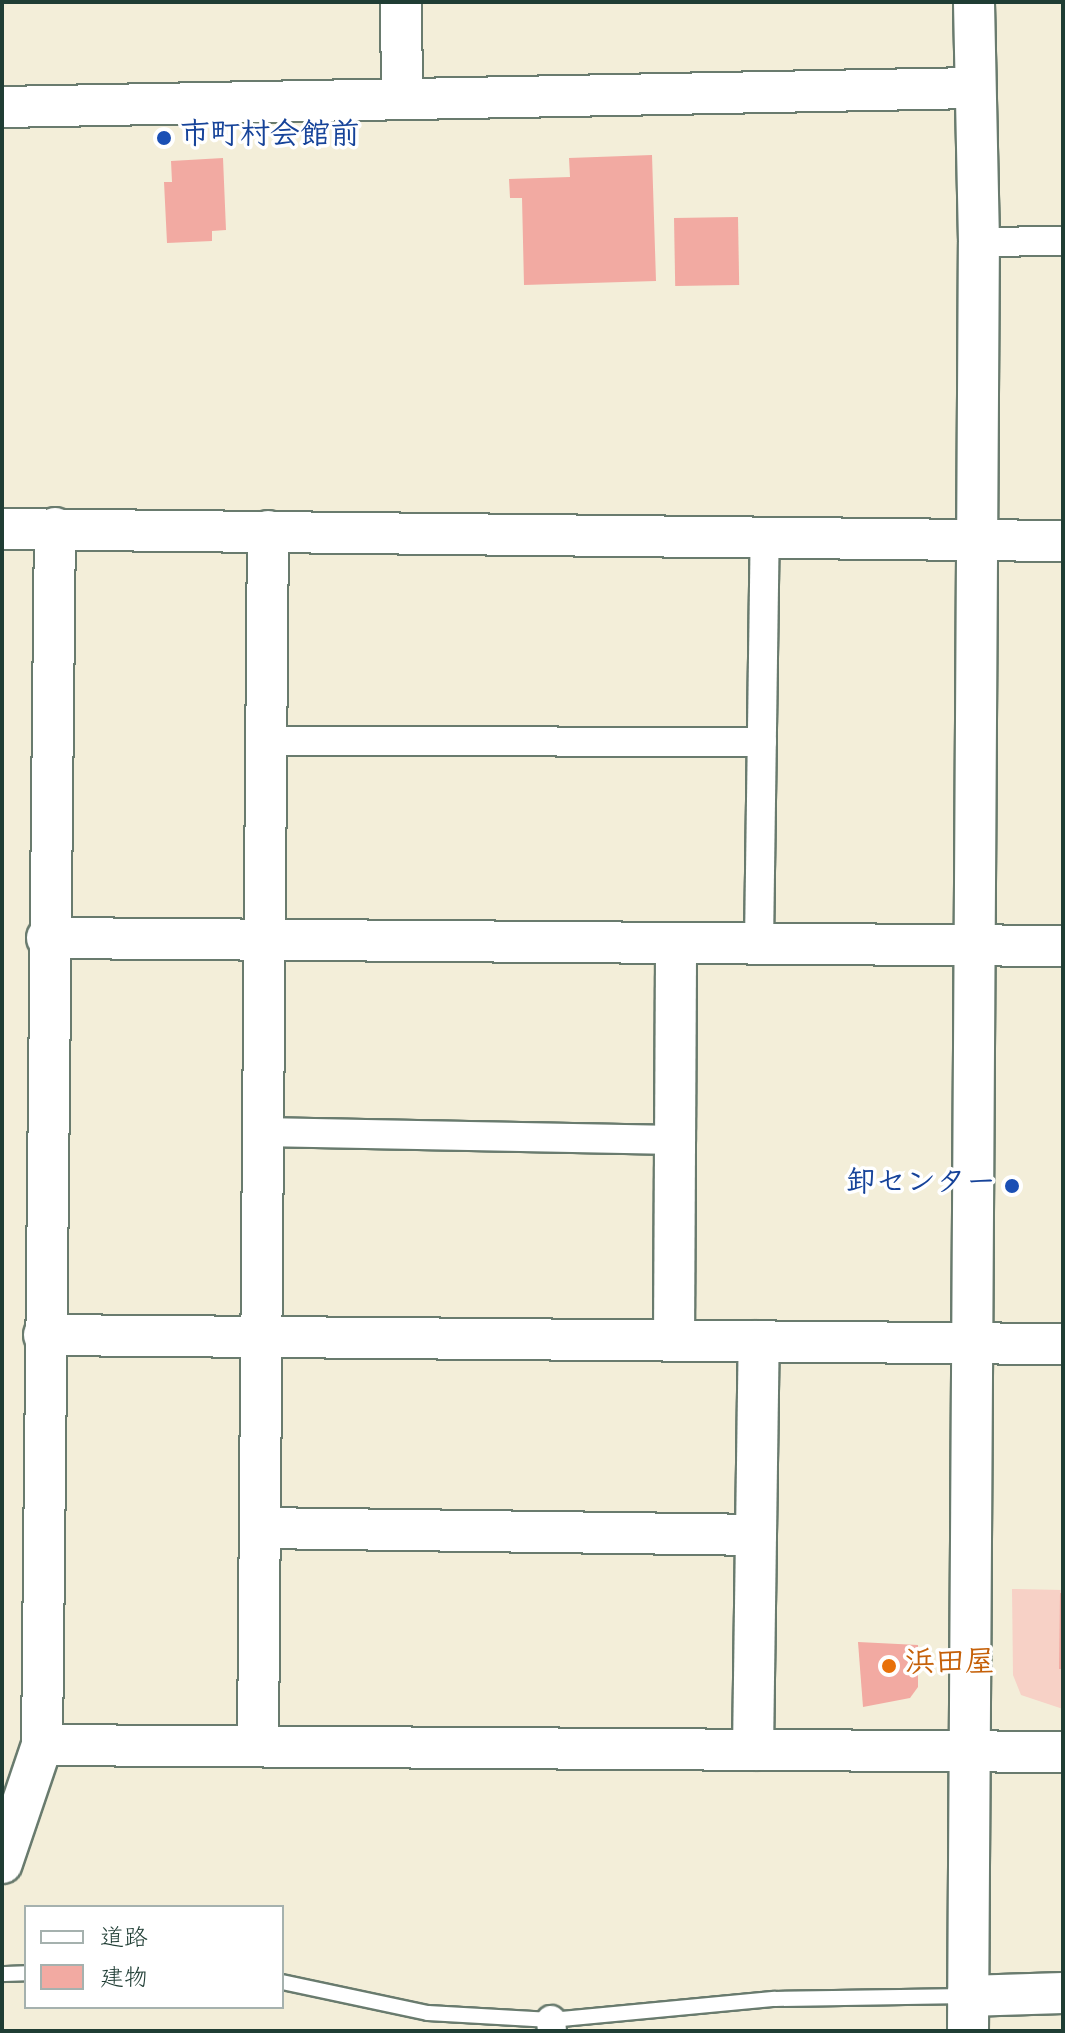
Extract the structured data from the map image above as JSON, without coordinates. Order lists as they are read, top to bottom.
{
  "places": ["市町村会館前", "卸センター", "浜田屋"],
  "legend": ["道路", "建物"]
}
